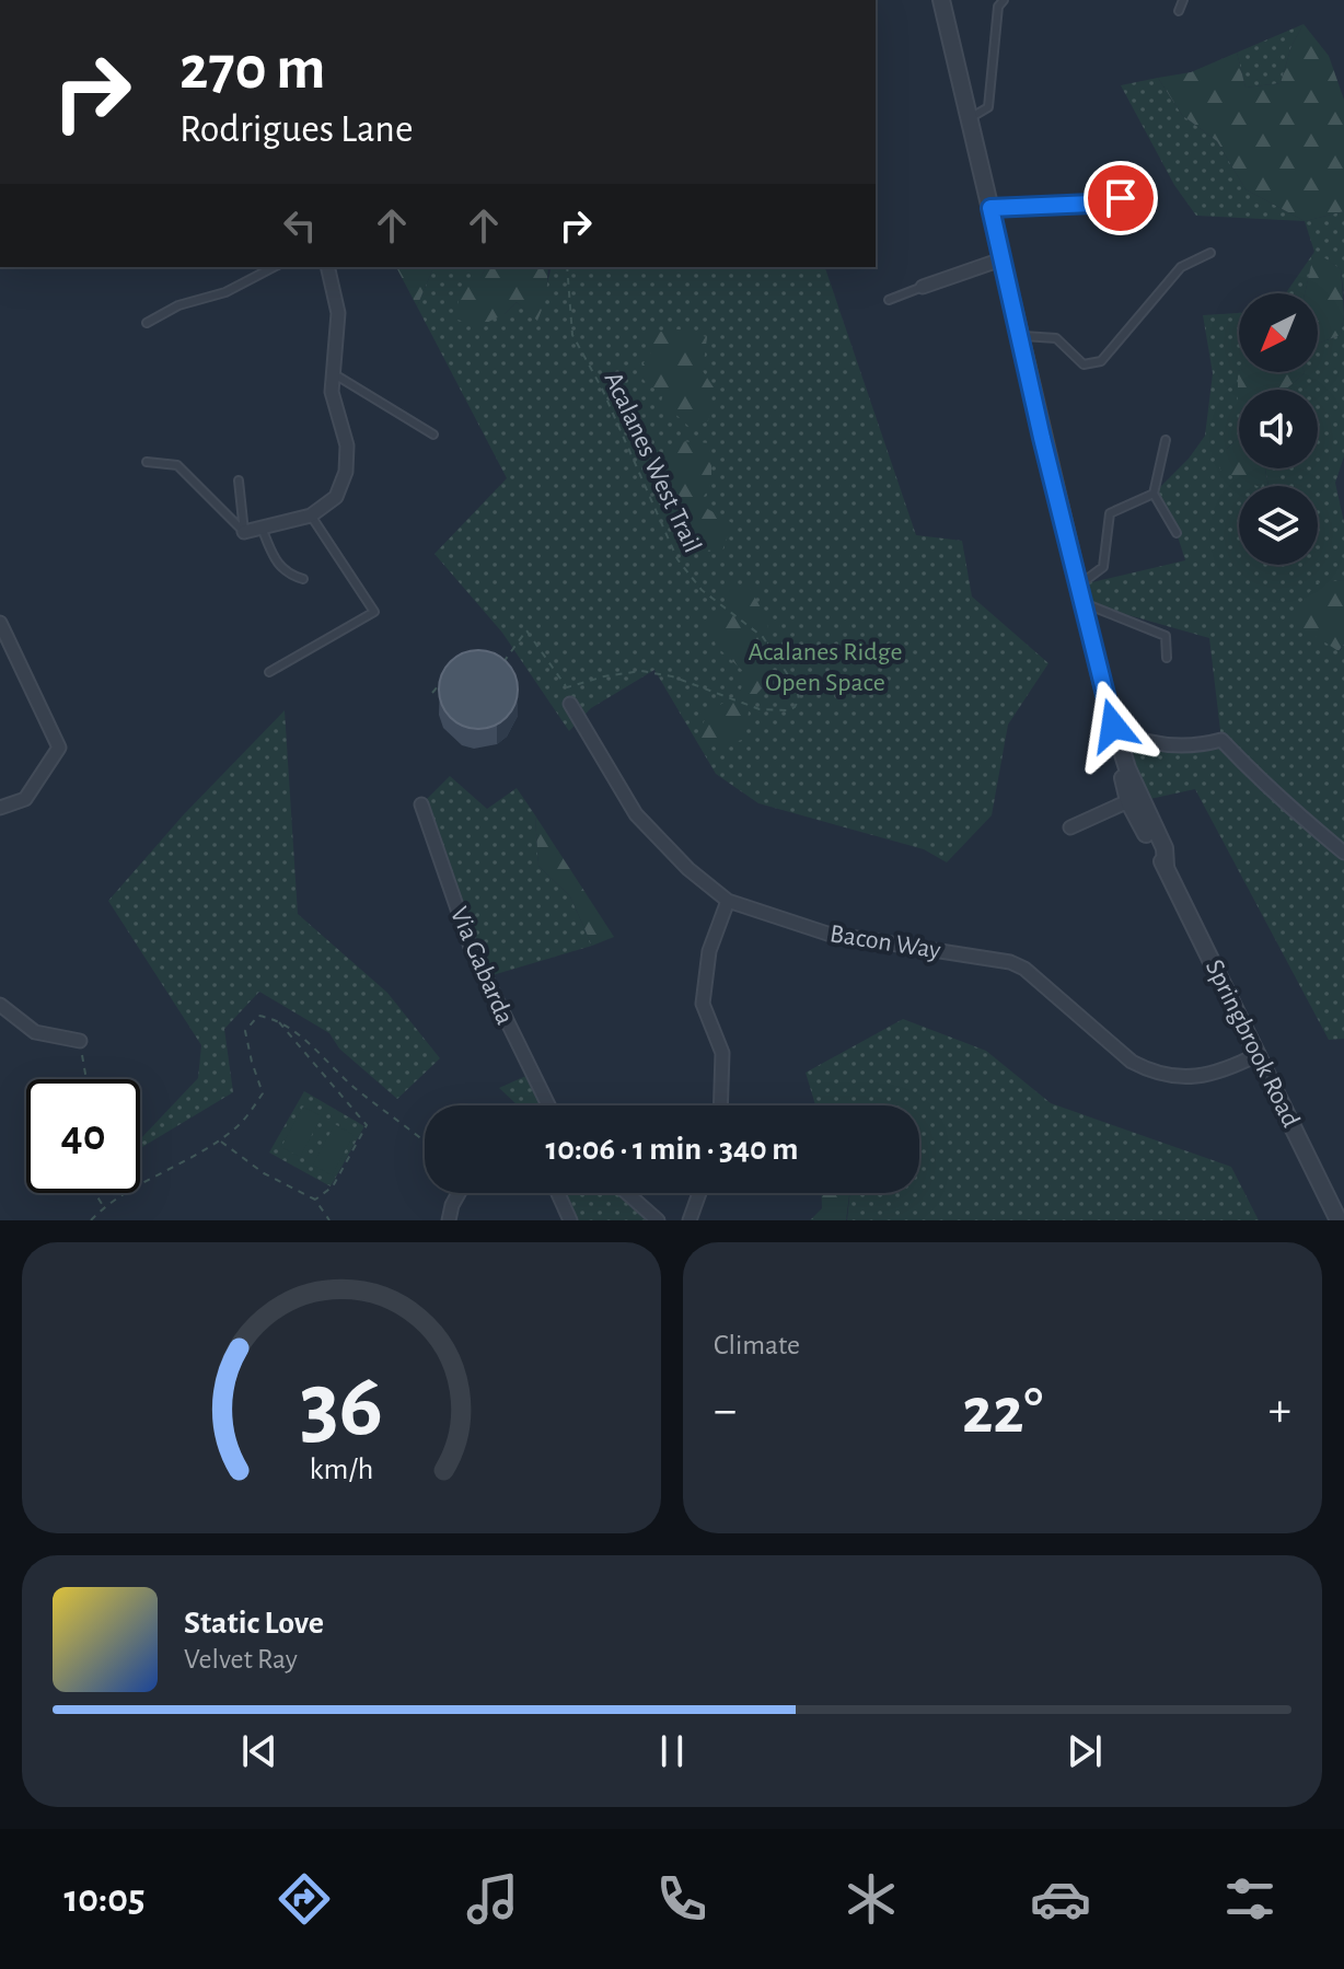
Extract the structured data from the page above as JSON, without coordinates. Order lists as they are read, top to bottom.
{
  "streets": {
    "street": ["Bacon Way", "Via Gabarda", "Springbrook Road"],
    "path": ["Acalanes West Trail"]
  },
  "crossings": [
    ["Bacon Way", "Springbrook Road"]
  ],
  "parks": ["Acalanes Ridge Open Space"],
  "north": "bottom left",
  "page": {
    "turn": ["270 m", "Rodrigues Lane"],
    "limit": "40",
    "trip": "10:06 · 1 min · 340 m",
    "tile": "Climate",
    "heat": ["−", "22°", "+"],
    "song": ["Static Love", "Velvet Ray"],
    "tabs": "10:05",
    "gauge": ["36", "km/h"]
  }
}
